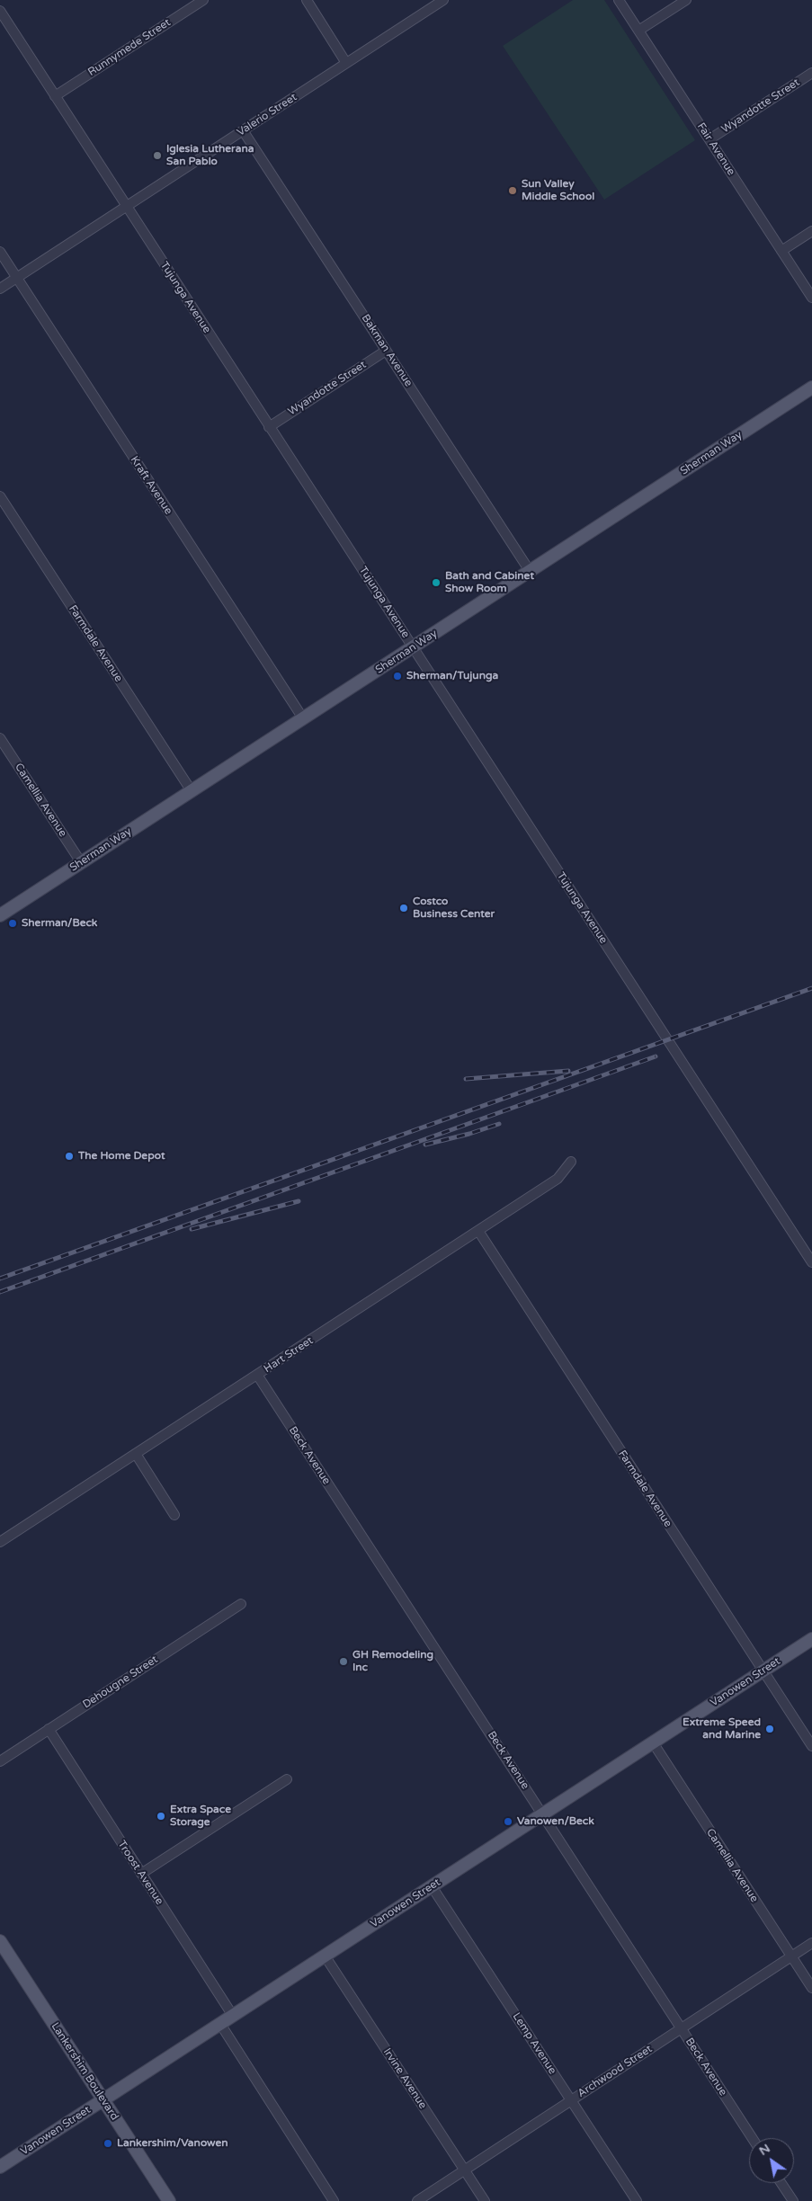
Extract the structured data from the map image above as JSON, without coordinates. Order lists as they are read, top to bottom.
{
  "streets": {
    "main road": ["Sherman Way", "Vanowen Street", "Lankershim Boulevard"],
    "street": [
      "Runnymede Street",
      "Wyandotte Street",
      "Valerio Street",
      "Fair Avenue",
      "Tujunga Avenue",
      "Bakman Avenue",
      "Kraft Avenue",
      "Farmdale Avenue",
      "Camellia Avenue",
      "Hart Street",
      "Beck Avenue",
      "Dehougne Street",
      "Troost Avenue",
      "Lemp Avenue",
      "Archwood Street",
      "Irvine Avenue"
    ]
  },
  "crossings": [
    ["Runnymede Street", "Tujunga Avenue"],
    ["Wyandotte Street", "Fair Avenue"],
    ["Wyandotte Street", "Tujunga Avenue"],
    ["Wyandotte Street", "Bakman Avenue"],
    ["Valerio Street", "Tujunga Avenue"],
    ["Valerio Street", "Bakman Avenue"],
    ["Valerio Street", "Kraft Avenue"],
    ["Tujunga Avenue", "Sherman Way"],
    ["Bakman Avenue", "Sherman Way"],
    ["Sherman Way", "Kraft Avenue"],
    ["Sherman Way", "Farmdale Avenue"],
    ["Sherman Way", "Camellia Avenue"],
    ["Farmdale Avenue", "Hart Street"],
    ["Farmdale Avenue", "Vanowen Street"],
    ["Camellia Avenue", "Vanowen Street"],
    ["Camellia Avenue", "Archwood Street"],
    ["Hart Street", "Beck Avenue"],
    ["Beck Avenue", "Vanowen Street"],
    ["Beck Avenue", "Archwood Street"],
    ["Dehougne Street", "Troost Avenue"],
    ["Vanowen Street", "Troost Avenue"],
    ["Vanowen Street", "Lemp Avenue"],
    ["Vanowen Street", "Lankershim Boulevard"],
    ["Vanowen Street", "Irvine Avenue"],
    ["Lemp Avenue", "Archwood Street"],
    ["Archwood Street", "Irvine Avenue"]
  ],
  "places": [
    "Iglesia Lutherana San Pablo",
    "Sun Valley Middle School",
    "Bath and Cabinet Show Room",
    "Sherman/Tujunga",
    "Costco Business Center",
    "Sherman/Beck",
    "The Home Depot",
    "GH Remodeling Inc",
    "Extreme Speed and Marine",
    "Extra Space Storage",
    "Vanowen/Beck",
    "Lankershim/Vanowen"
  ],
  "north": "top left"
}
